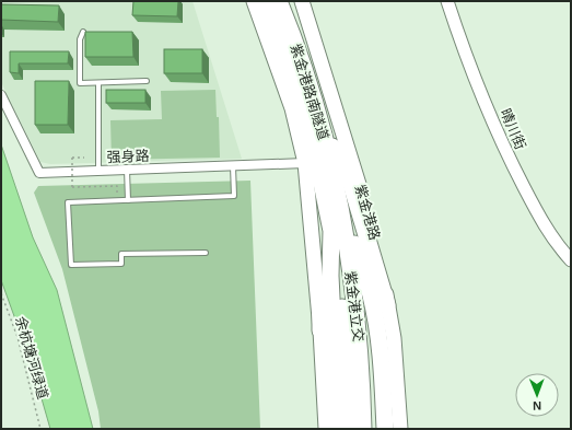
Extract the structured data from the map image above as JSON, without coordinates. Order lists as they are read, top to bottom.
{
  "streets": {
    "highway": ["紫金港路南隧道", "紫金港立交"],
    "main road": ["紫金港路"],
    "street": ["晴川街", "强身路"],
    "path": ["余杭塘河绿道"]
  },
  "crossings": [
    ["紫金港路南隧道", "紫金港立交"]
  ],
  "north": "bottom"
}
